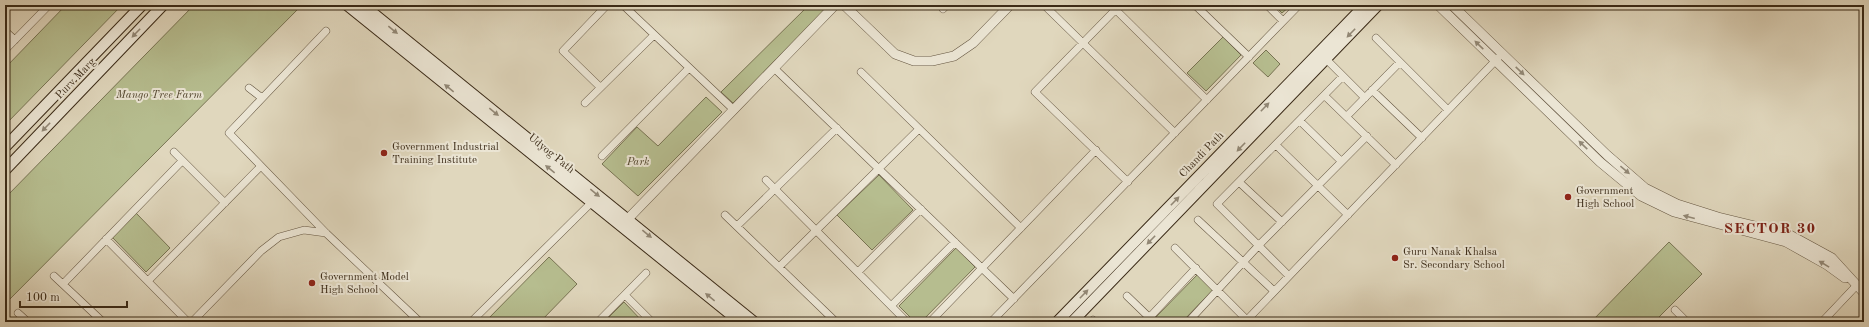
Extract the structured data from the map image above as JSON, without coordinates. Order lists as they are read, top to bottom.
{
  "streets": {
    "main road": ["Purv Marg", "Udyog Path", "Chandi Path"]
  },
  "districts": ["SECTOR 30"],
  "parks": ["Mango Tree Farm", "Park"],
  "places": [
    "Government Industrial Training Institute",
    "Government High School",
    "Guru Nanak Khalsa Sr. Secondary School",
    "Government Model High School"
  ],
  "scale_bar": "100 m"
}
